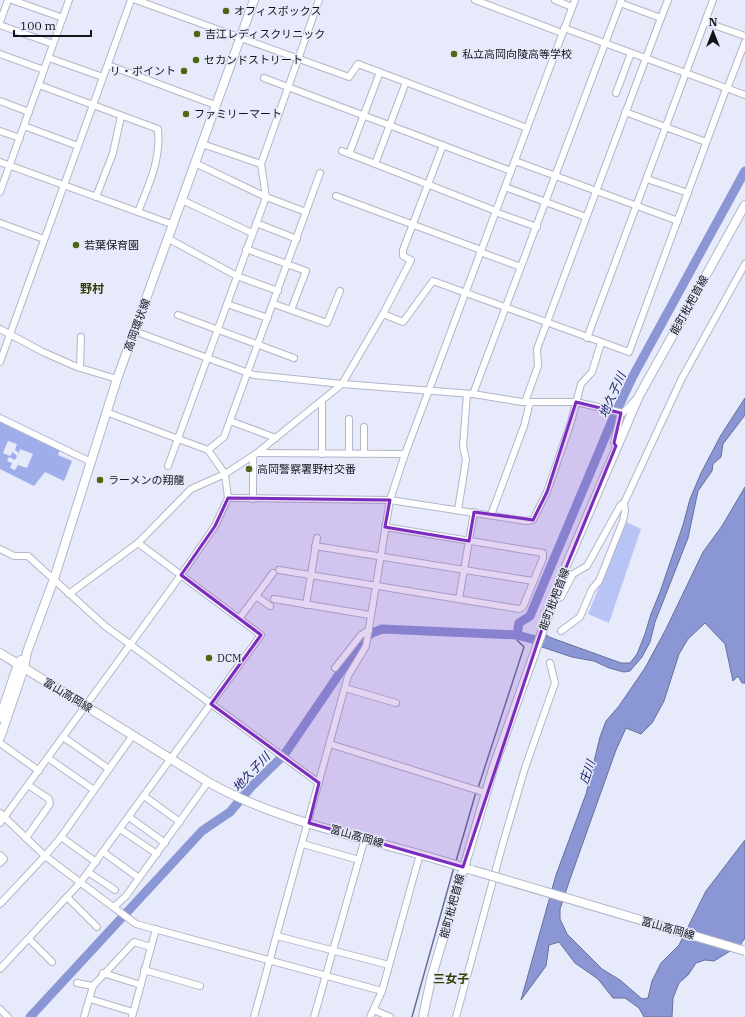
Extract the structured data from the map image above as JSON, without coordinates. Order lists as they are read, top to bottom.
{
  "streets": {
    "main road": ["能町枇杷首線", "高岡環状線", "富山高岡線"]
  },
  "crossings": [
    ["能町枇杷首線", "富山高岡線"],
    ["高岡環状線", "富山高岡線"]
  ],
  "districts": ["野村", "三女子"],
  "water": ["地久子川", "庄川"],
  "places": [
    "オフィスボックス",
    "吉江レディスクリニック",
    "私立高岡向陵高等学校",
    "セカンドストリート",
    "リ・ポイント",
    "ファミリーマート",
    "若葉保育園",
    "高岡警察署野村交番",
    "ラーメンの翔龍",
    "DCM"
  ],
  "scale_bar": "100 m",
  "north": "top"
}
